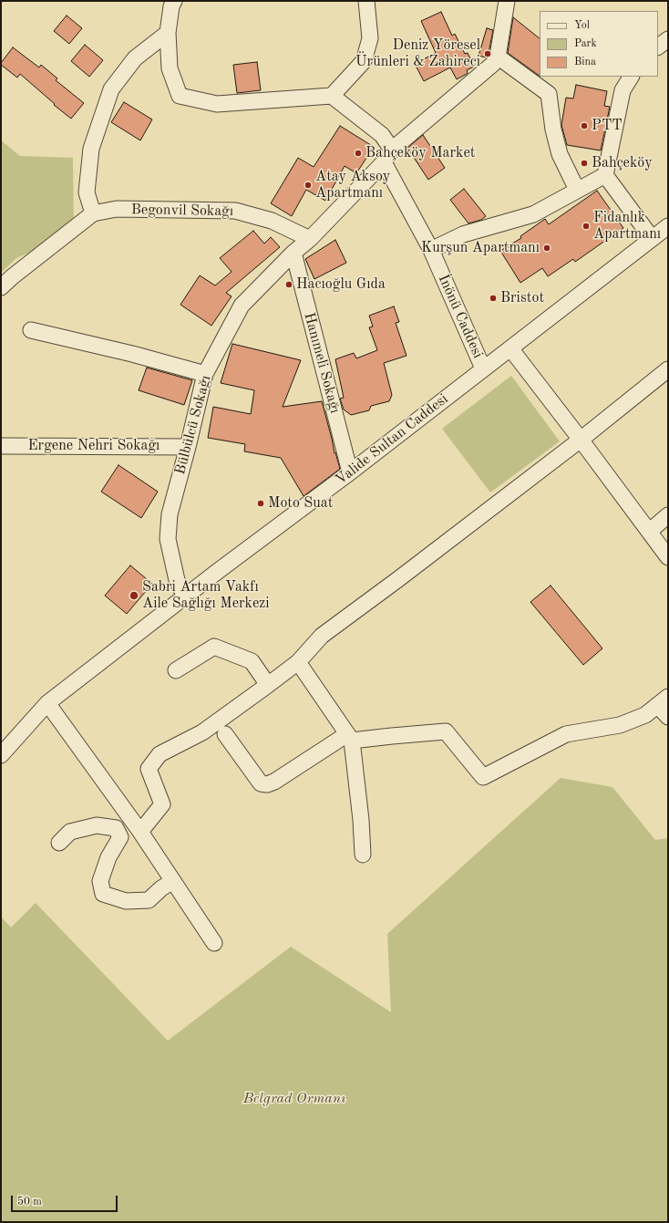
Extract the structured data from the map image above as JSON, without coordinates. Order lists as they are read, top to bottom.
{
  "streets": {
    "street": [
      "Begonvil Sokağı",
      "İnönü Caddesi",
      "Hanımeli Sokağı",
      "Bülbülcü Sokağı",
      "Valide Sultan Caddesi",
      "Ergene Nehri Sokağı"
    ]
  },
  "crossings": [
    ["Begonvil Sokağı", "Bülbülcü Sokağı"],
    ["İnönü Caddesi", "Bülbülcü Sokağı"],
    ["İnönü Caddesi", "Valide Sultan Caddesi"],
    ["Hanımeli Sokağı", "Bülbülcü Sokağı"],
    ["Hanımeli Sokağı", "Valide Sultan Caddesi"],
    ["Bülbülcü Sokağı", "Valide Sultan Caddesi"],
    ["Bülbülcü Sokağı", "Ergene Nehri Sokağı"]
  ],
  "parks": ["Belgrad Ormanı"],
  "places": [
    "Deniz Yöresel Ürünleri & Zahireci",
    "PTT",
    "Bahçeköy Market",
    "Bahçeköy",
    "Atay Aksoy Apartmanı",
    "Fidanlık Apartmanı",
    "Kurşun Apartmanı",
    "Hacıoğlu Gıda",
    "Bristot",
    "Moto Suat",
    "Sabri Artam Vakfı Aile Sağlığı Merkezi"
  ],
  "legend": ["Yol", "Park", "Bina"],
  "scale_bar": "50 m"
}
